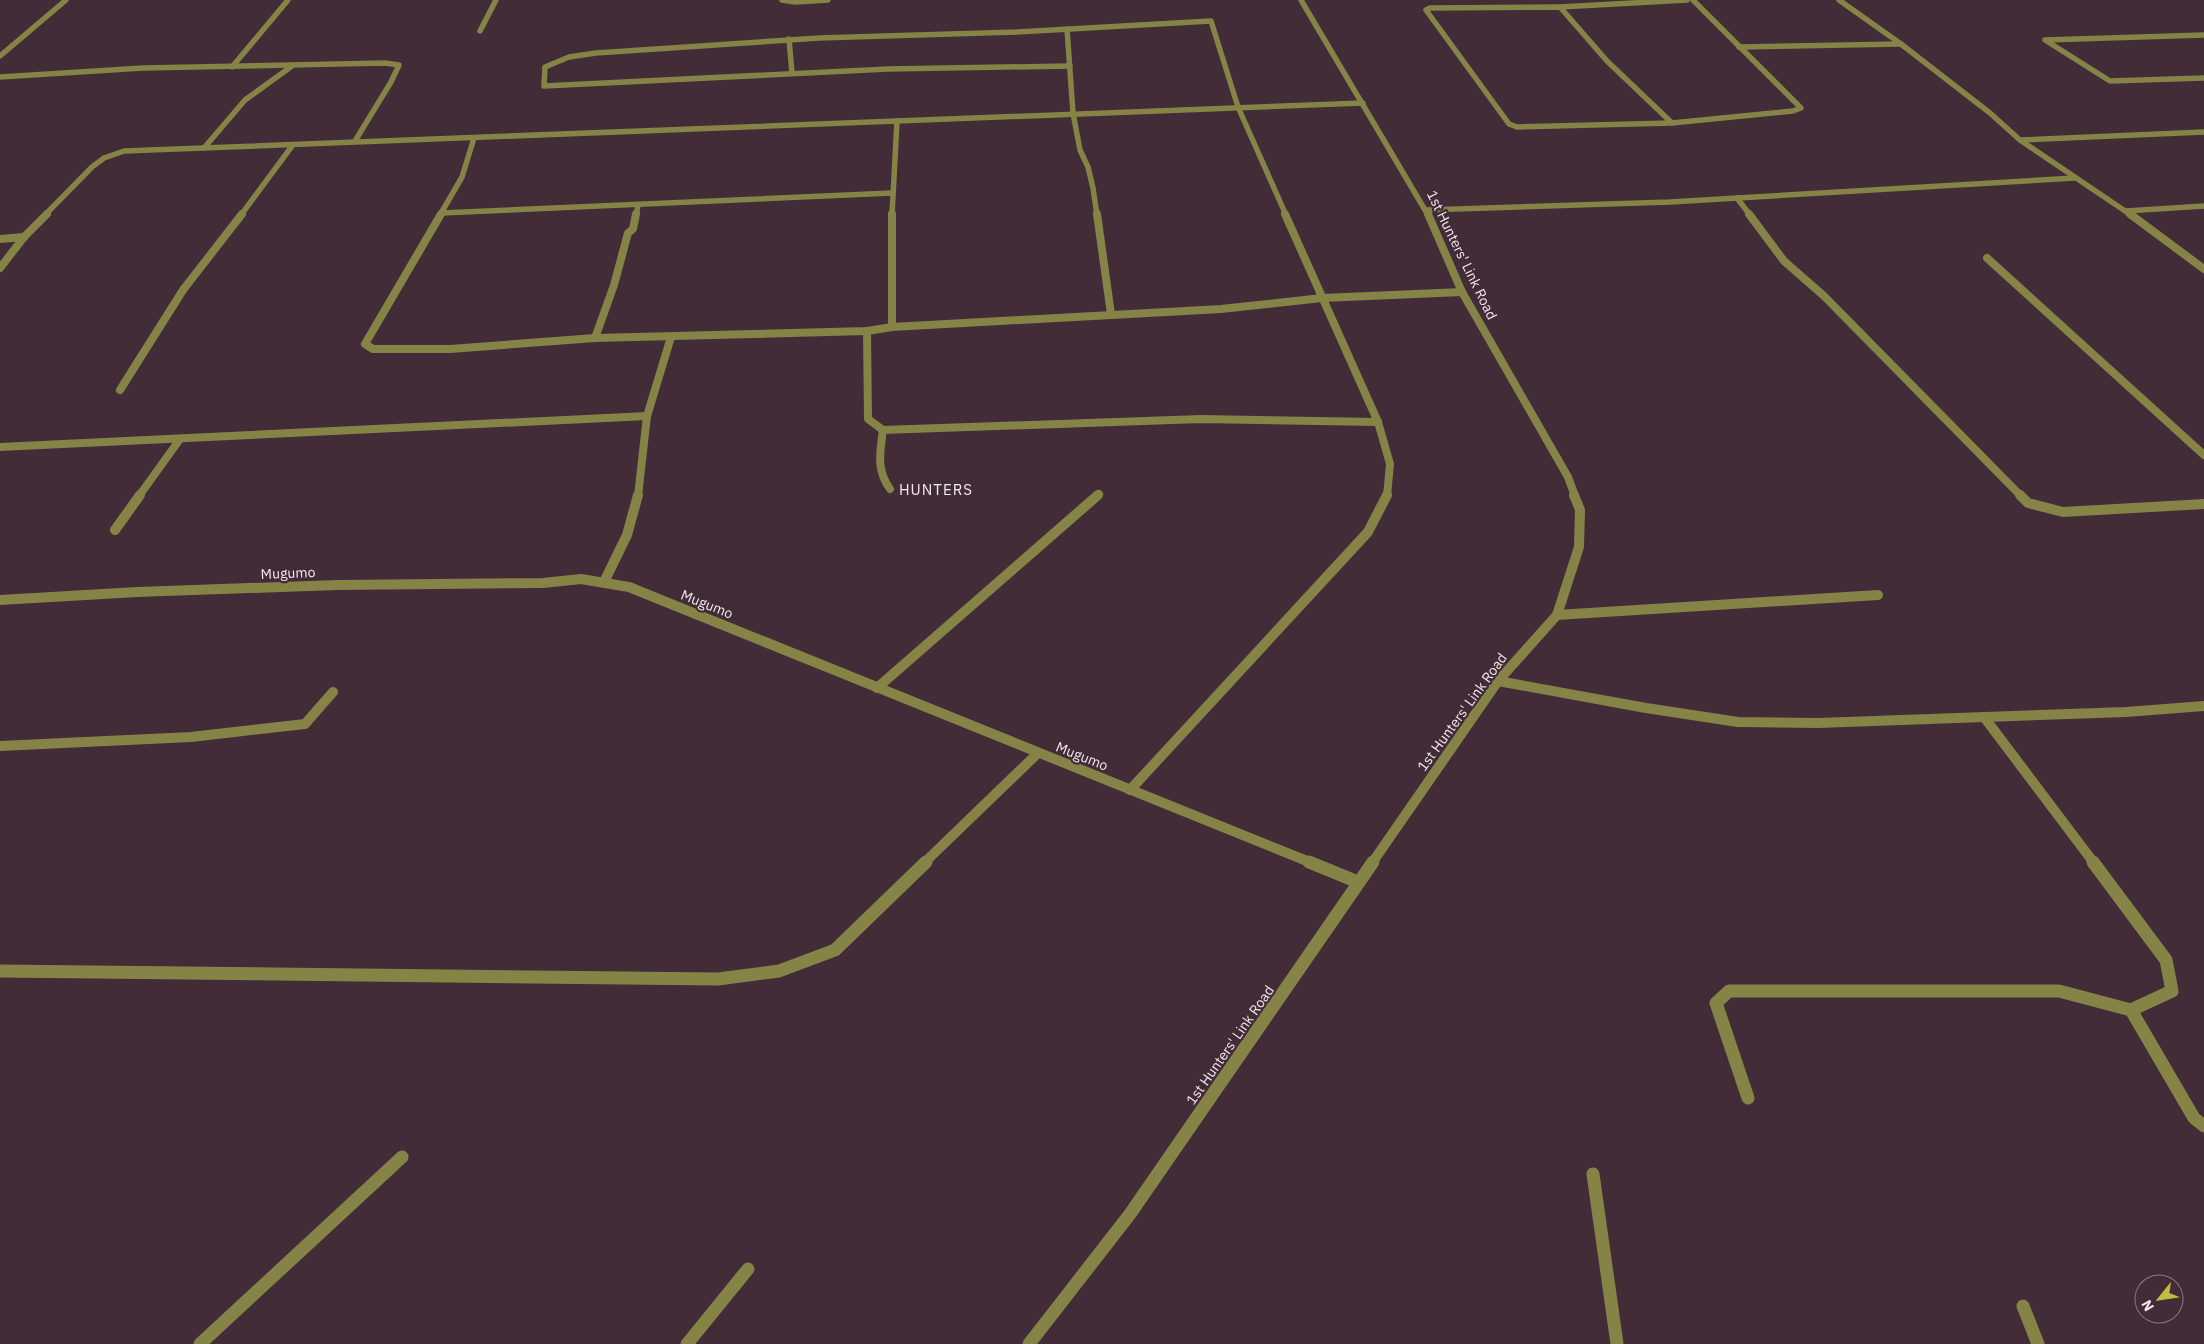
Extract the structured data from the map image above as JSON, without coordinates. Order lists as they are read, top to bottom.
{
  "streets": {
    "street": ["1st Hunters' Link Road", "Mugumo"]
  },
  "crossings": [
    ["1st Hunters' Link Road", "Mugumo"]
  ],
  "districts": ["HUNTERS"],
  "north": "bottom left"
}
